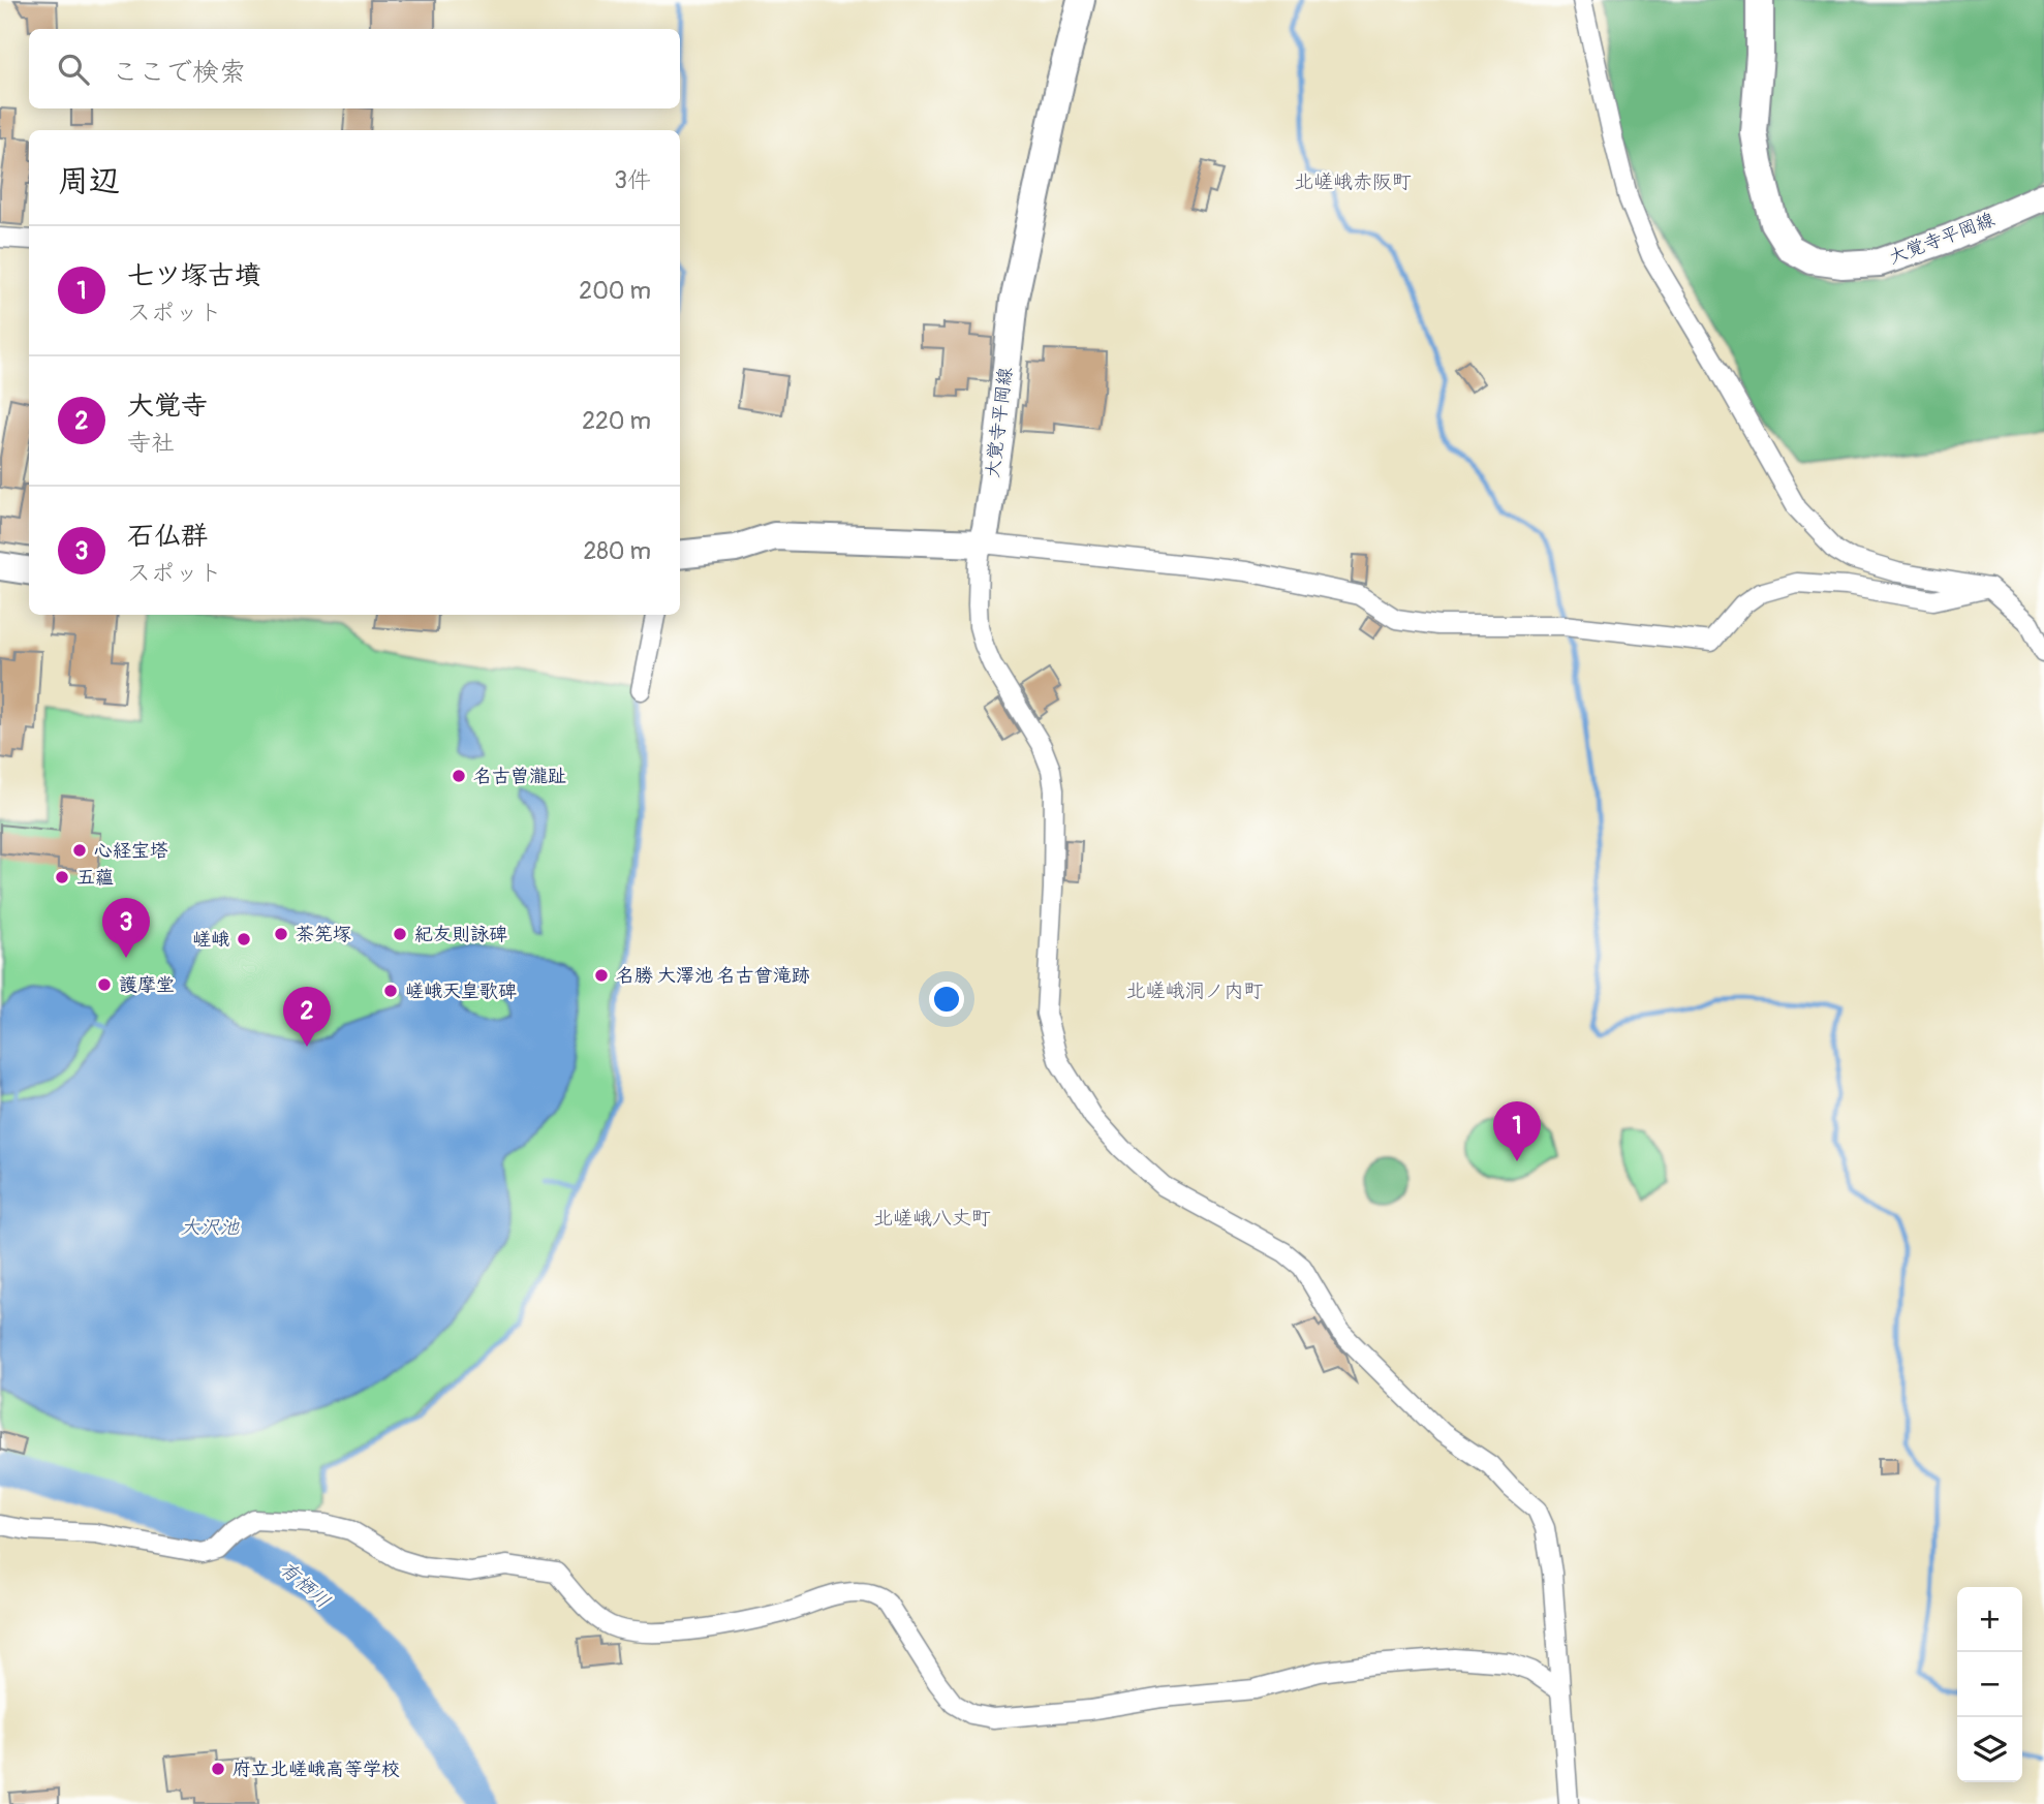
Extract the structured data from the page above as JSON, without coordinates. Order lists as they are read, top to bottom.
{
  "streets": {
    "main road": ["大覚寺平岡線"]
  },
  "districts": ["北嵯峨赤阪町", "北嵯峨洞ノ内町", "北嵯峨八丈町"],
  "water": ["大沢池", "有栖川"],
  "places": [
    "名古曽瀧趾",
    "心経宝塔",
    "五蘊",
    "茶筅塚",
    "紀友則詠碑",
    "嵯峨",
    "名勝 大澤池 名古曾滝跡",
    "護摩堂",
    "嵯峨天皇歌碑",
    "府立北嵯峨高等学校"
  ],
  "page": {
    "search": "ここで検索",
    "heading": ["周辺", "3件"],
    "list": [
      {
        "mark": "1",
        "name": "七ツ塚古墳",
        "note": "スポット",
        "value": "200 m"
      },
      {
        "mark": "2",
        "name": "大覚寺",
        "note": "寺社",
        "value": "220 m"
      },
      {
        "mark": "3",
        "name": "石仏群",
        "note": "スポット",
        "value": "280 m"
      }
    ],
    "pins": ["3", "2", "1"],
    "map_buttons": ["+", "−"]
  }
}
